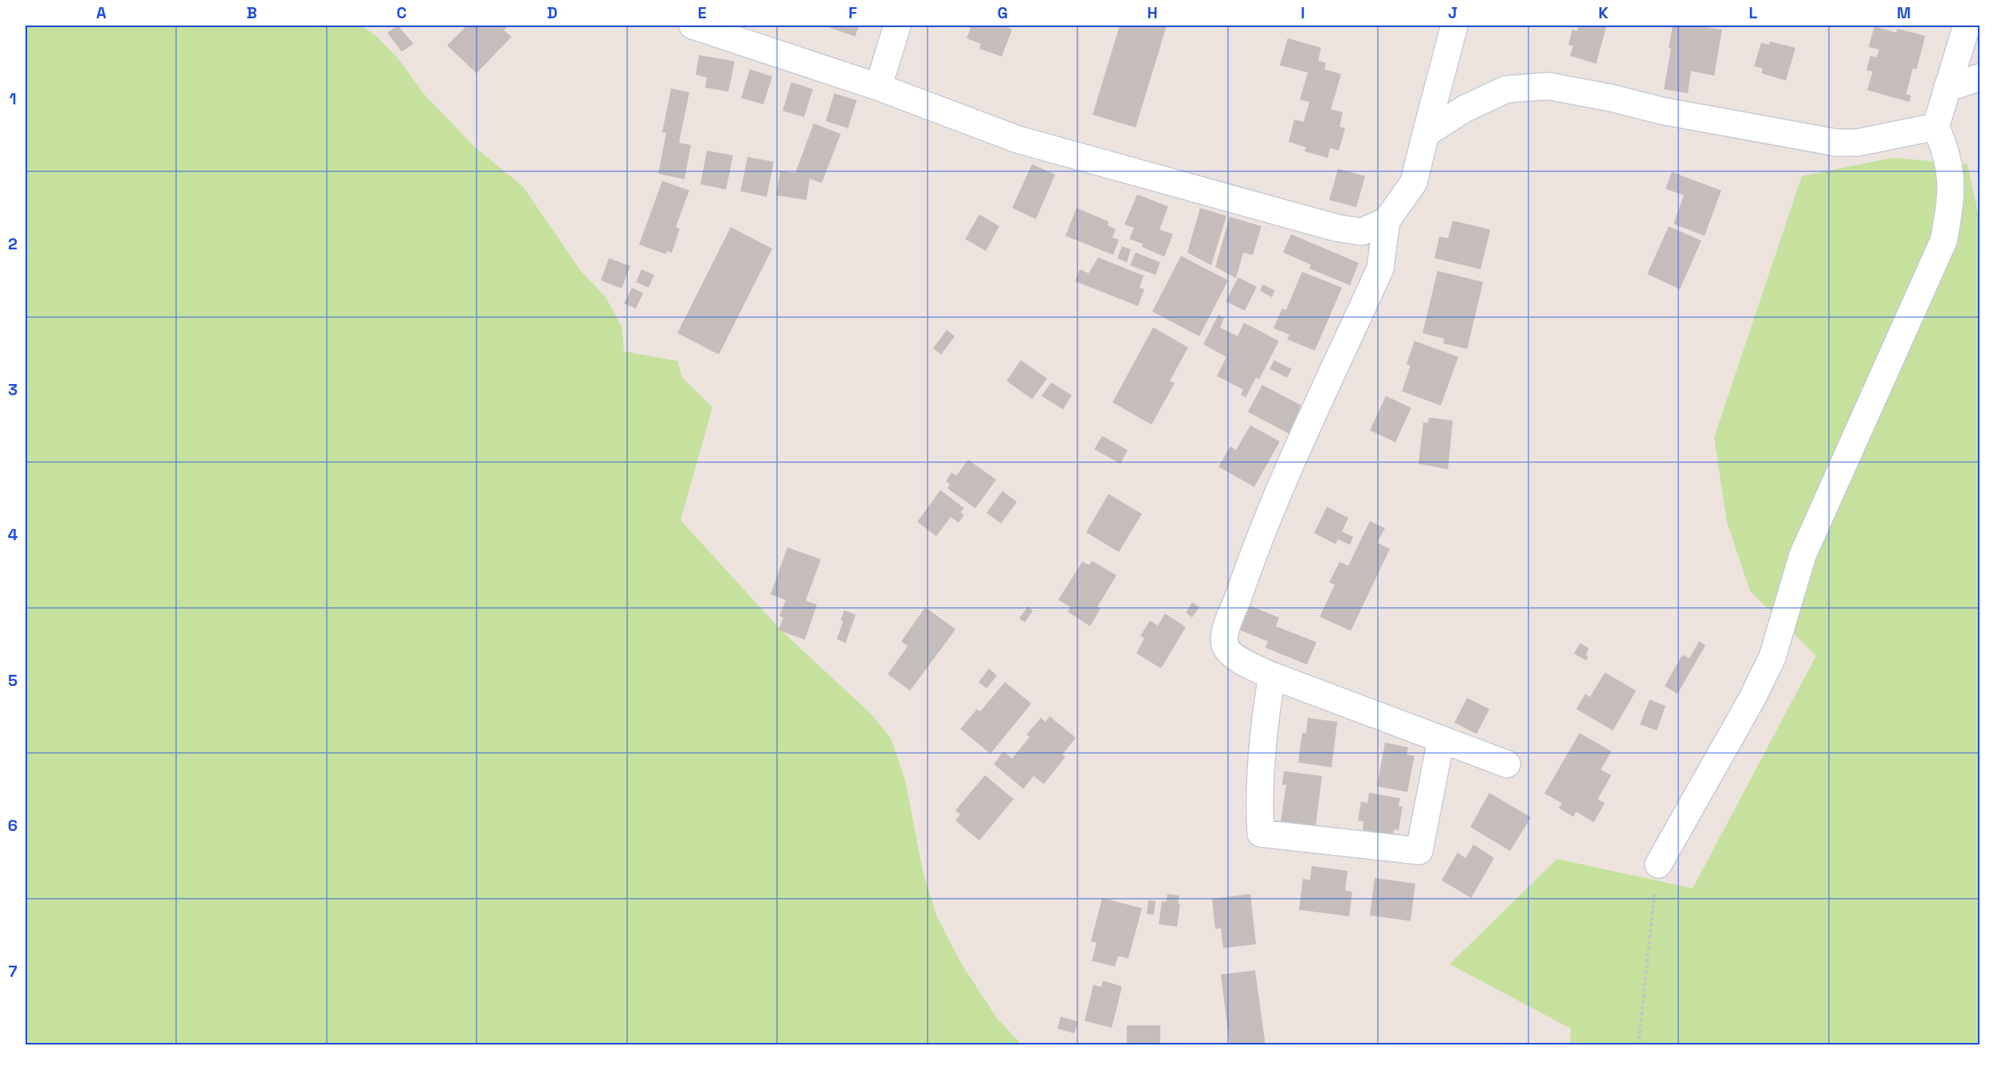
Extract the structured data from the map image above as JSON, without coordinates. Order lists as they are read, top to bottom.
{
  "grid": {
    "columns": [
      "A",
      "B",
      "C",
      "D",
      "E",
      "F",
      "G",
      "H",
      "I",
      "J",
      "K",
      "L",
      "M"
    ],
    "rows": [
      "1",
      "2",
      "3",
      "4",
      "5",
      "6",
      "7"
    ]
  }
}
